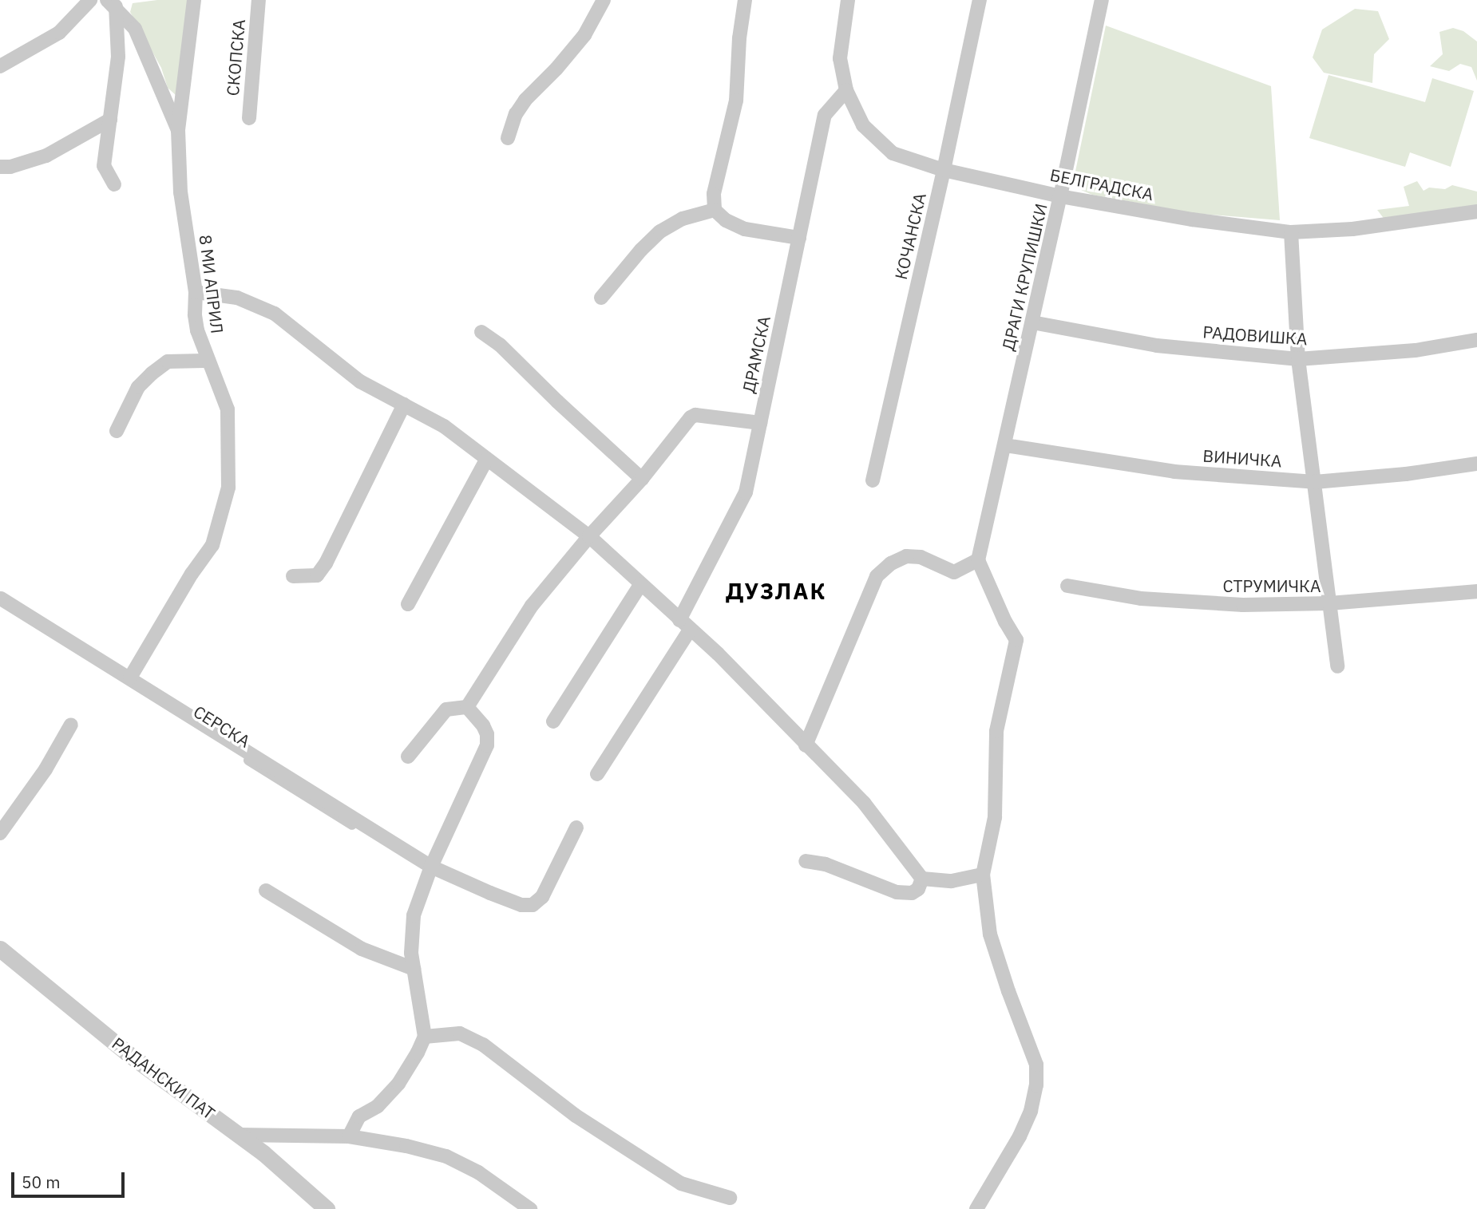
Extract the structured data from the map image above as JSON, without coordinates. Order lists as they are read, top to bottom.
{
  "streets": {
    "street": [
      "СКОПСКА",
      "БЕЛГРАДСКА",
      "КОЧАНСКА",
      "ДРАГИ КРУПИШКИ",
      "8 МИ АПРИЛ",
      "РАДОВИШКА",
      "ДРАМСКА",
      "ВИНИЧКА",
      "СТРУМИЧКА",
      "СЕРСКА",
      "РАДАНСКИ ПАТ"
    ]
  },
  "crossings": [
    ["БЕЛГРАДСКА", "КОЧАНСКА"],
    ["БЕЛГРАДСКА", "ДРАГИ КРУПИШКИ"],
    ["БЕЛГРАДСКА", "ДРАМСКА"],
    ["ДРАГИ КРУПИШКИ", "РАДОВИШКА"],
    ["ДРАГИ КРУПИШКИ", "ВИНИЧКА"]
  ],
  "districts": ["ДУЗЛАК"],
  "scale_bar": "50 m"
}
